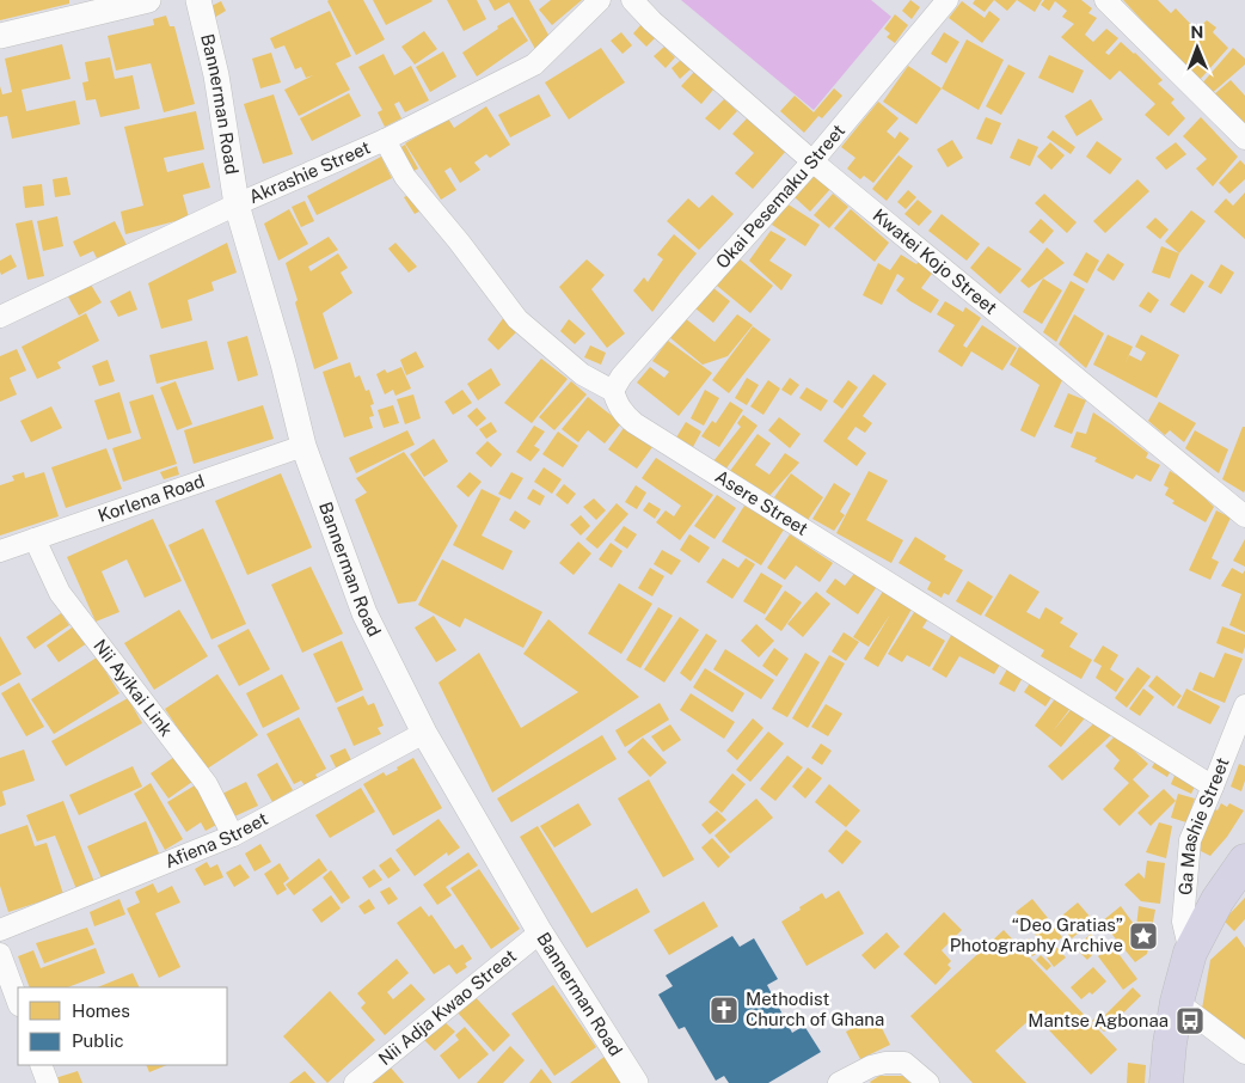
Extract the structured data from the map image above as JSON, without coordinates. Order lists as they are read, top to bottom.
{
  "streets": {
    "street": [
      "Bannerman Road",
      "Akrashie Street",
      "Okai Pesemaku Street",
      "Kwatei Kojo Street",
      "Korlena Road",
      "Asere Street",
      "Nii Ayikai Link",
      "Ga Mashie Street",
      "Afiena Street",
      "Nii Adja Kwao Street"
    ]
  },
  "crossings": [
    ["Bannerman Road", "Akrashie Street"],
    ["Bannerman Road", "Korlena Road"],
    ["Bannerman Road", "Afiena Street"],
    ["Bannerman Road", "Nii Adja Kwao Street"],
    ["Okai Pesemaku Street", "Kwatei Kojo Street"],
    ["Okai Pesemaku Street", "Asere Street"],
    ["Korlena Road", "Nii Ayikai Link"],
    ["Asere Street", "Ga Mashie Street"],
    ["Nii Ayikai Link", "Afiena Street"]
  ],
  "places": {
    "place": ["“Deo Gratias” Photography Archive"],
    "church": ["Methodist Church of Ghana"],
    "bus stop": ["Mantse Agbonaa"]
  },
  "legend": ["Homes", "Public"],
  "north": "top"
}
